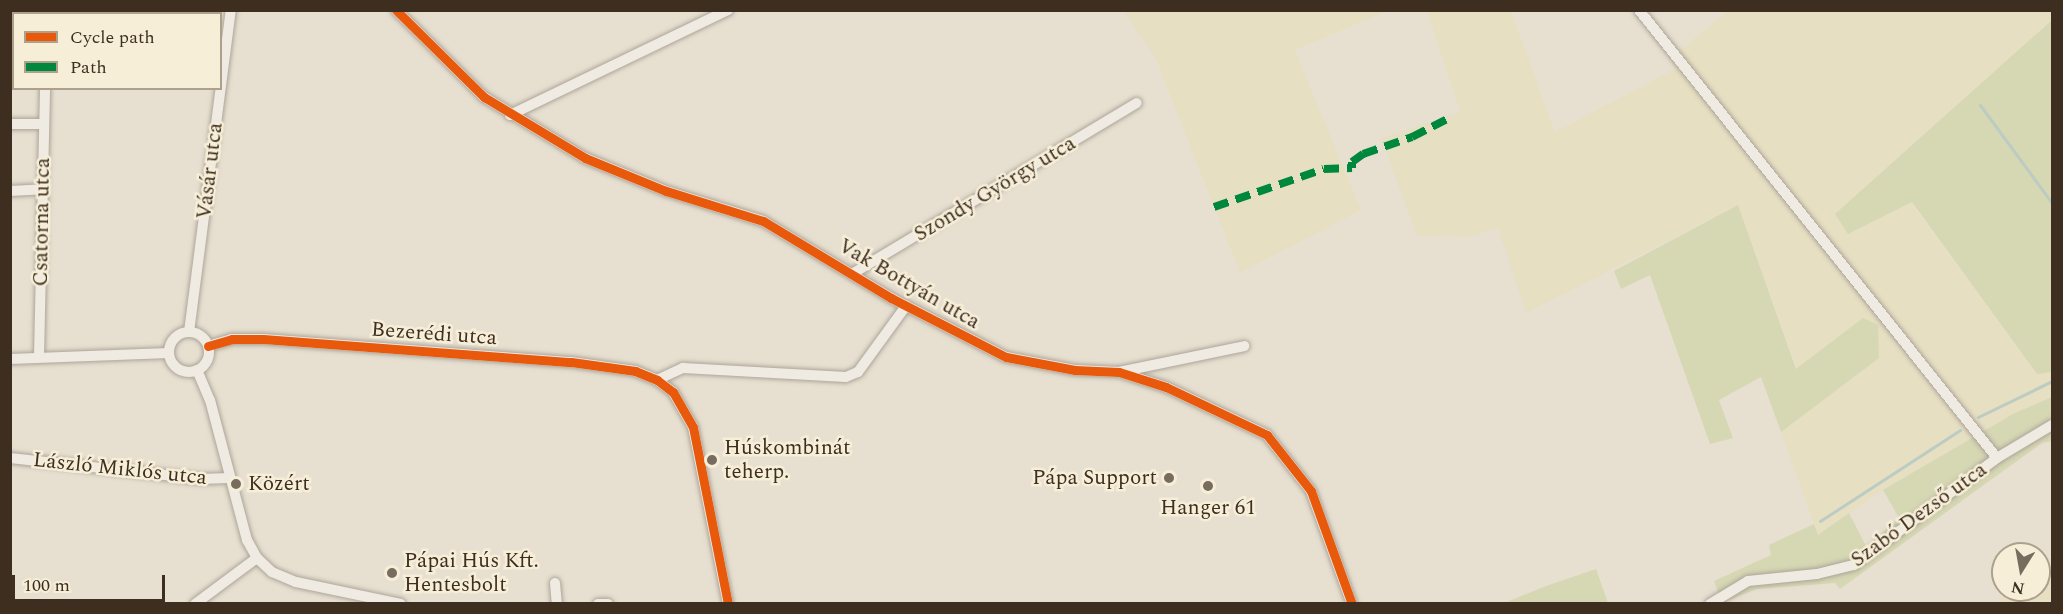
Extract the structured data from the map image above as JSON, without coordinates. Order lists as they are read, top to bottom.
{
  "streets": {
    "street": [
      "Vásár utca",
      "Szondy György utca",
      "Csatorna utca",
      "Vak Bottyán utca",
      "Bezerédi utca",
      "László Miklós utca",
      "Szabó Dezső utca"
    ]
  },
  "crossings": [
    ["Vásár utca", "Bezerédi utca"],
    ["Szondy György utca", "Vak Bottyán utca"]
  ],
  "places": [
    "Húskombinát teherp.",
    "Pápa Support",
    "Közért",
    "Hanger 61",
    "Pápai Hús Kft. Hentesbolt"
  ],
  "legend": ["Cycle path", "Path"],
  "scale_bar": "100 m",
  "north": "bottom"
}
